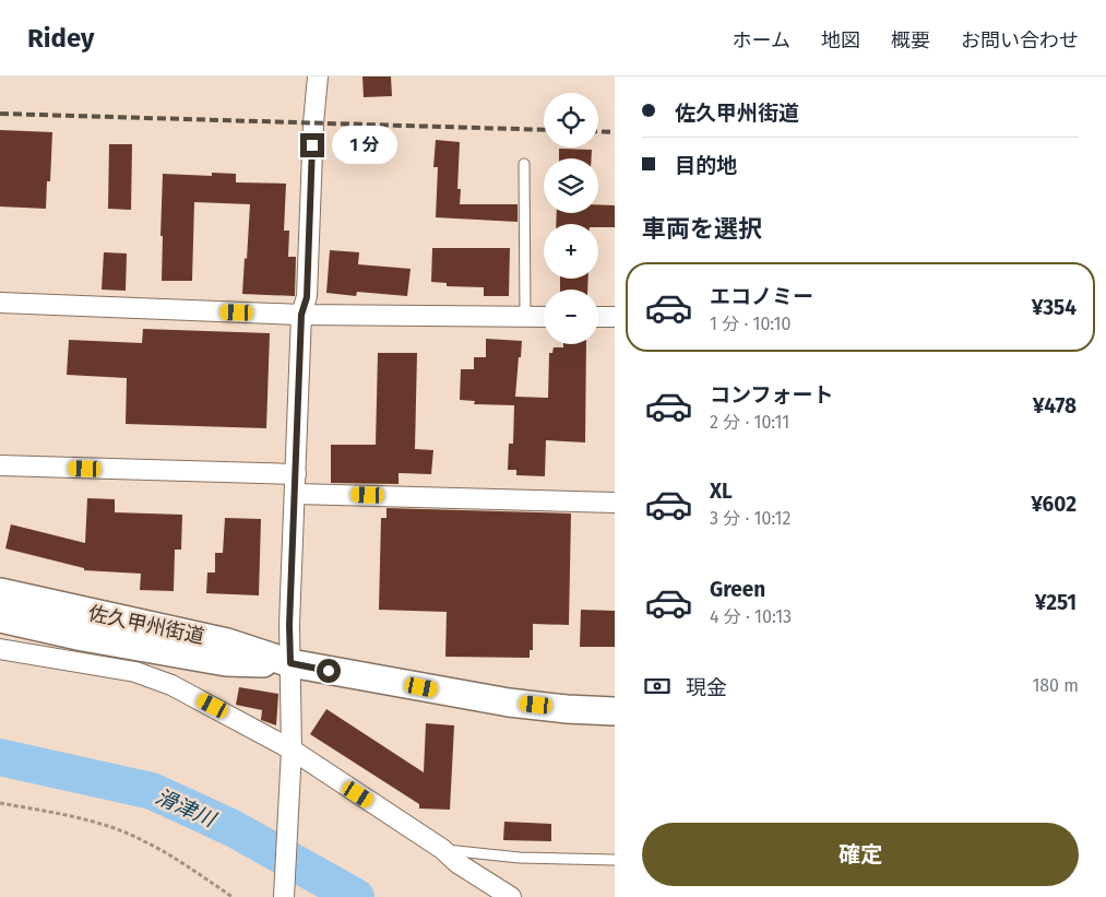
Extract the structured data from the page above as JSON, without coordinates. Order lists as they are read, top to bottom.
{
  "streets": {
    "main road": ["佐久甲州街道"]
  },
  "water": ["滑津川"],
  "page": {
    "header": "Ridey",
    "nav": [
      "ホーム",
      "地図",
      "概要",
      "お問い合わせ"
    ],
    "banner": ["佐久甲州街道", "目的地"],
    "map_buttons": ["+", "−"],
    "bubble": "1 分",
    "heading": "車両を選択",
    "list": [
      {
        "name": "エコノミー",
        "note": "1 分 · 10:10",
        "value": "¥354"
      },
      {
        "name": "コンフォート",
        "note": "2 分 · 10:11",
        "value": "¥478"
      },
      {
        "name": "XL",
        "note": "3 分 · 10:12",
        "value": "¥602"
      },
      {
        "name": "Green",
        "note": "4 分 · 10:13",
        "value": "¥251"
      }
    ],
    "pay": ["現金", "180 m"],
    "buttons": "確定"
  }
}
